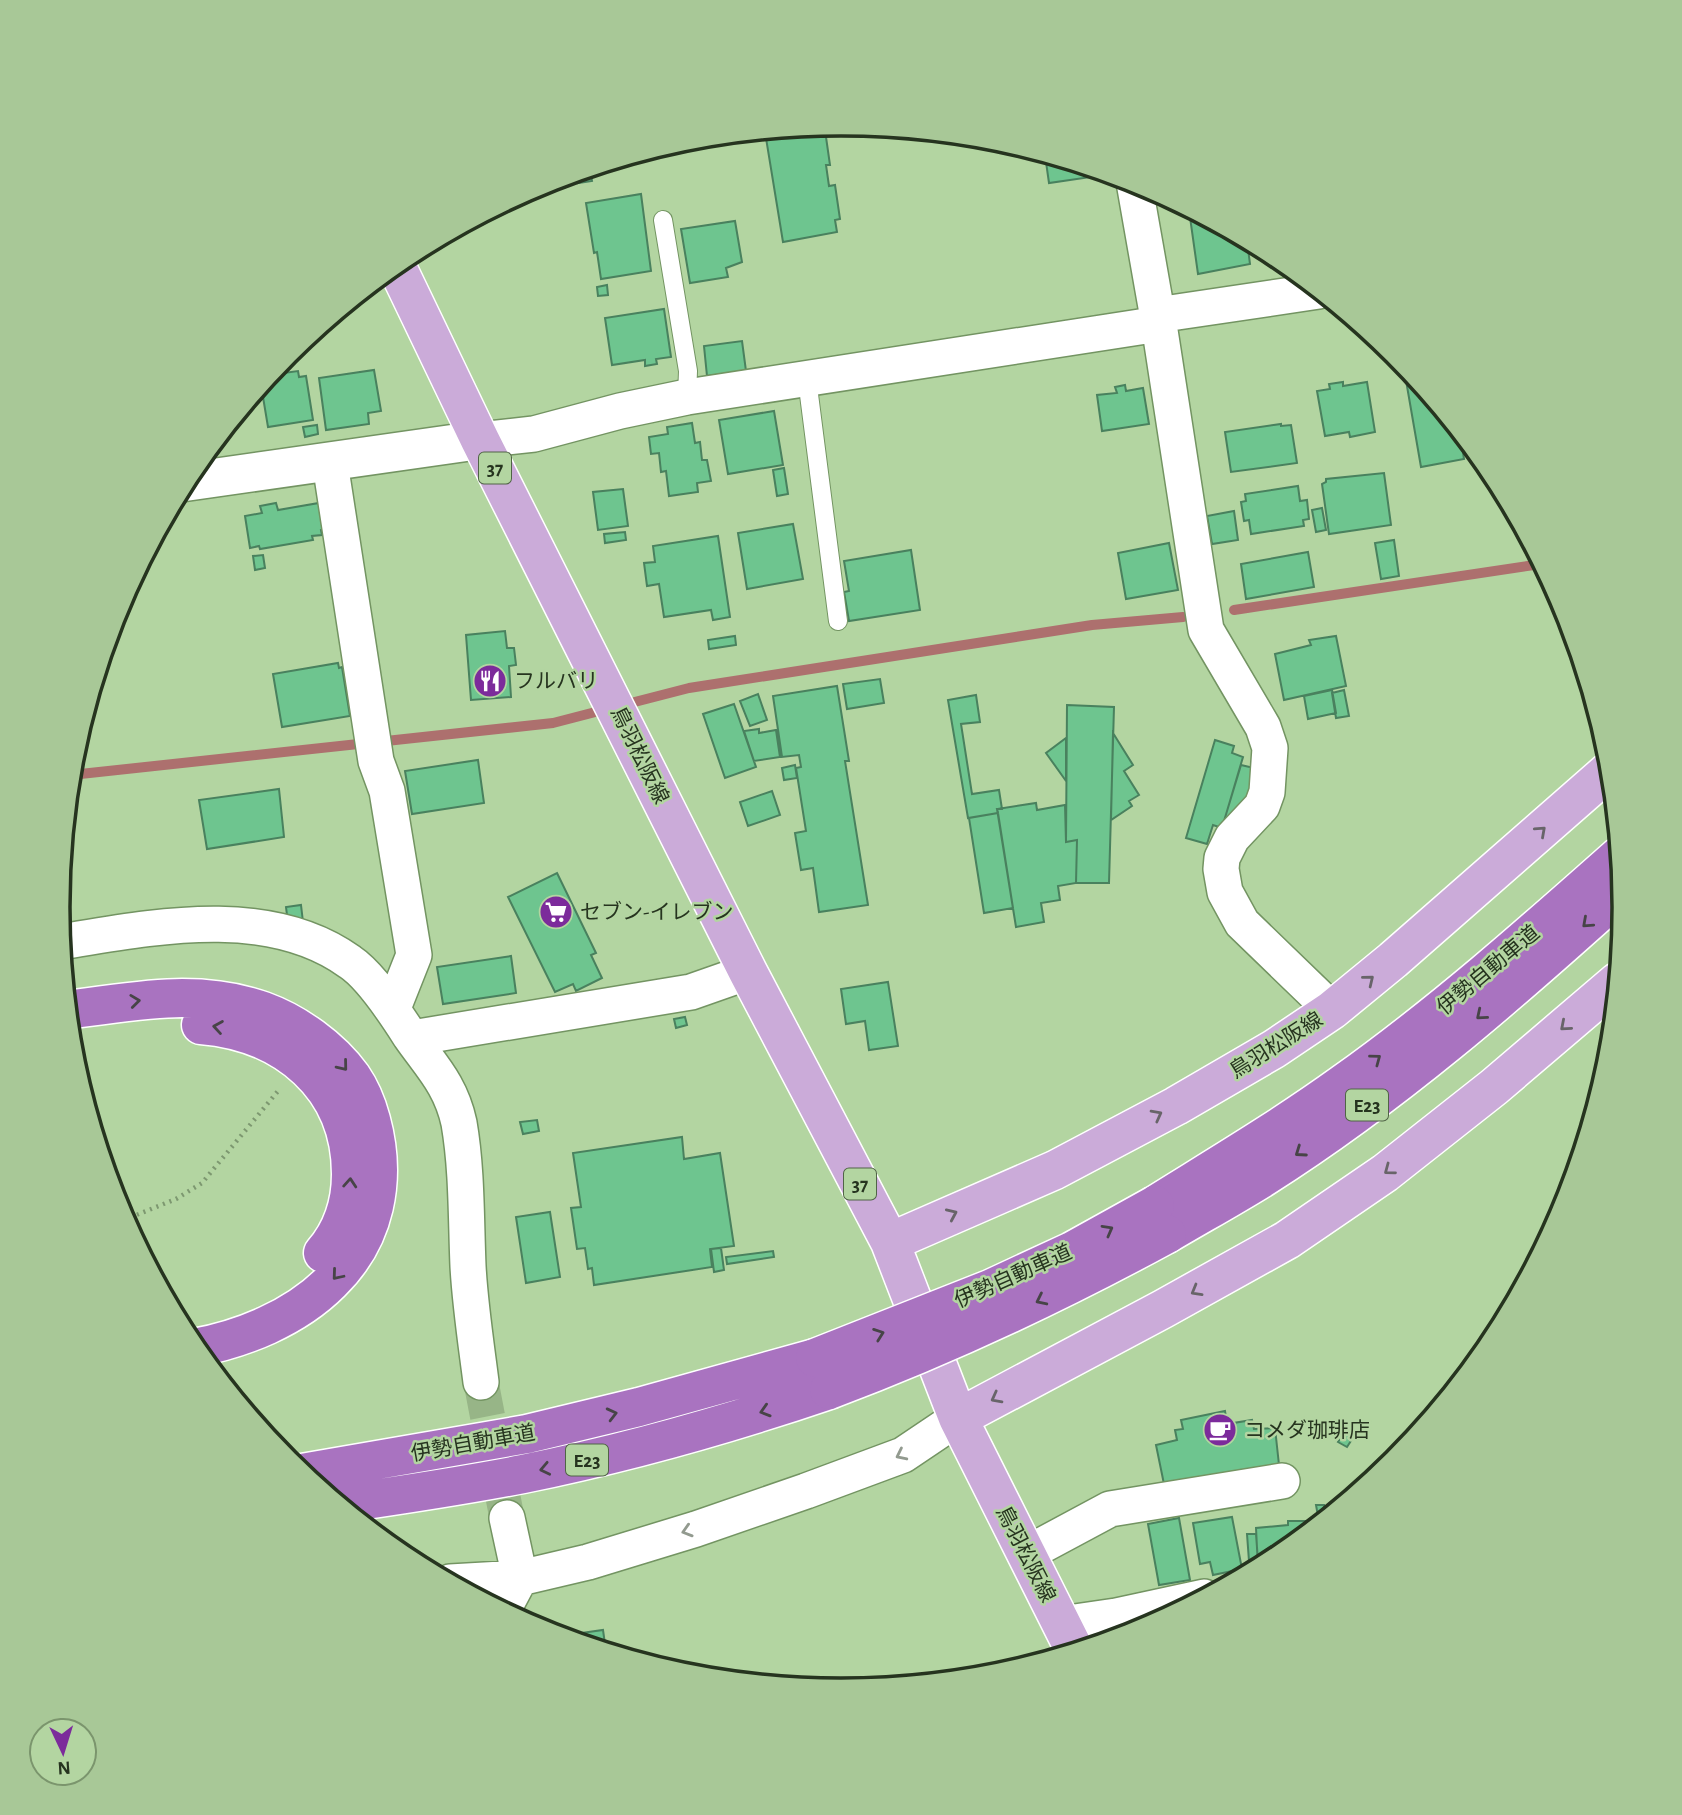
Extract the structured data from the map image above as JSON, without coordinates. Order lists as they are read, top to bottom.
{
  "streets": {
    "highway": ["伊勢自動車道", "E23"],
    "main road": ["37", "鳥羽松阪線"]
  },
  "crossings": [
    ["伊勢自動車道", "E23"]
  ],
  "places": {
    "restaurant": ["フルバリ"],
    "supermarket": ["セブン-イレブン"],
    "cafe": ["コメダ珈琲店"]
  },
  "north": "bottom"
}
